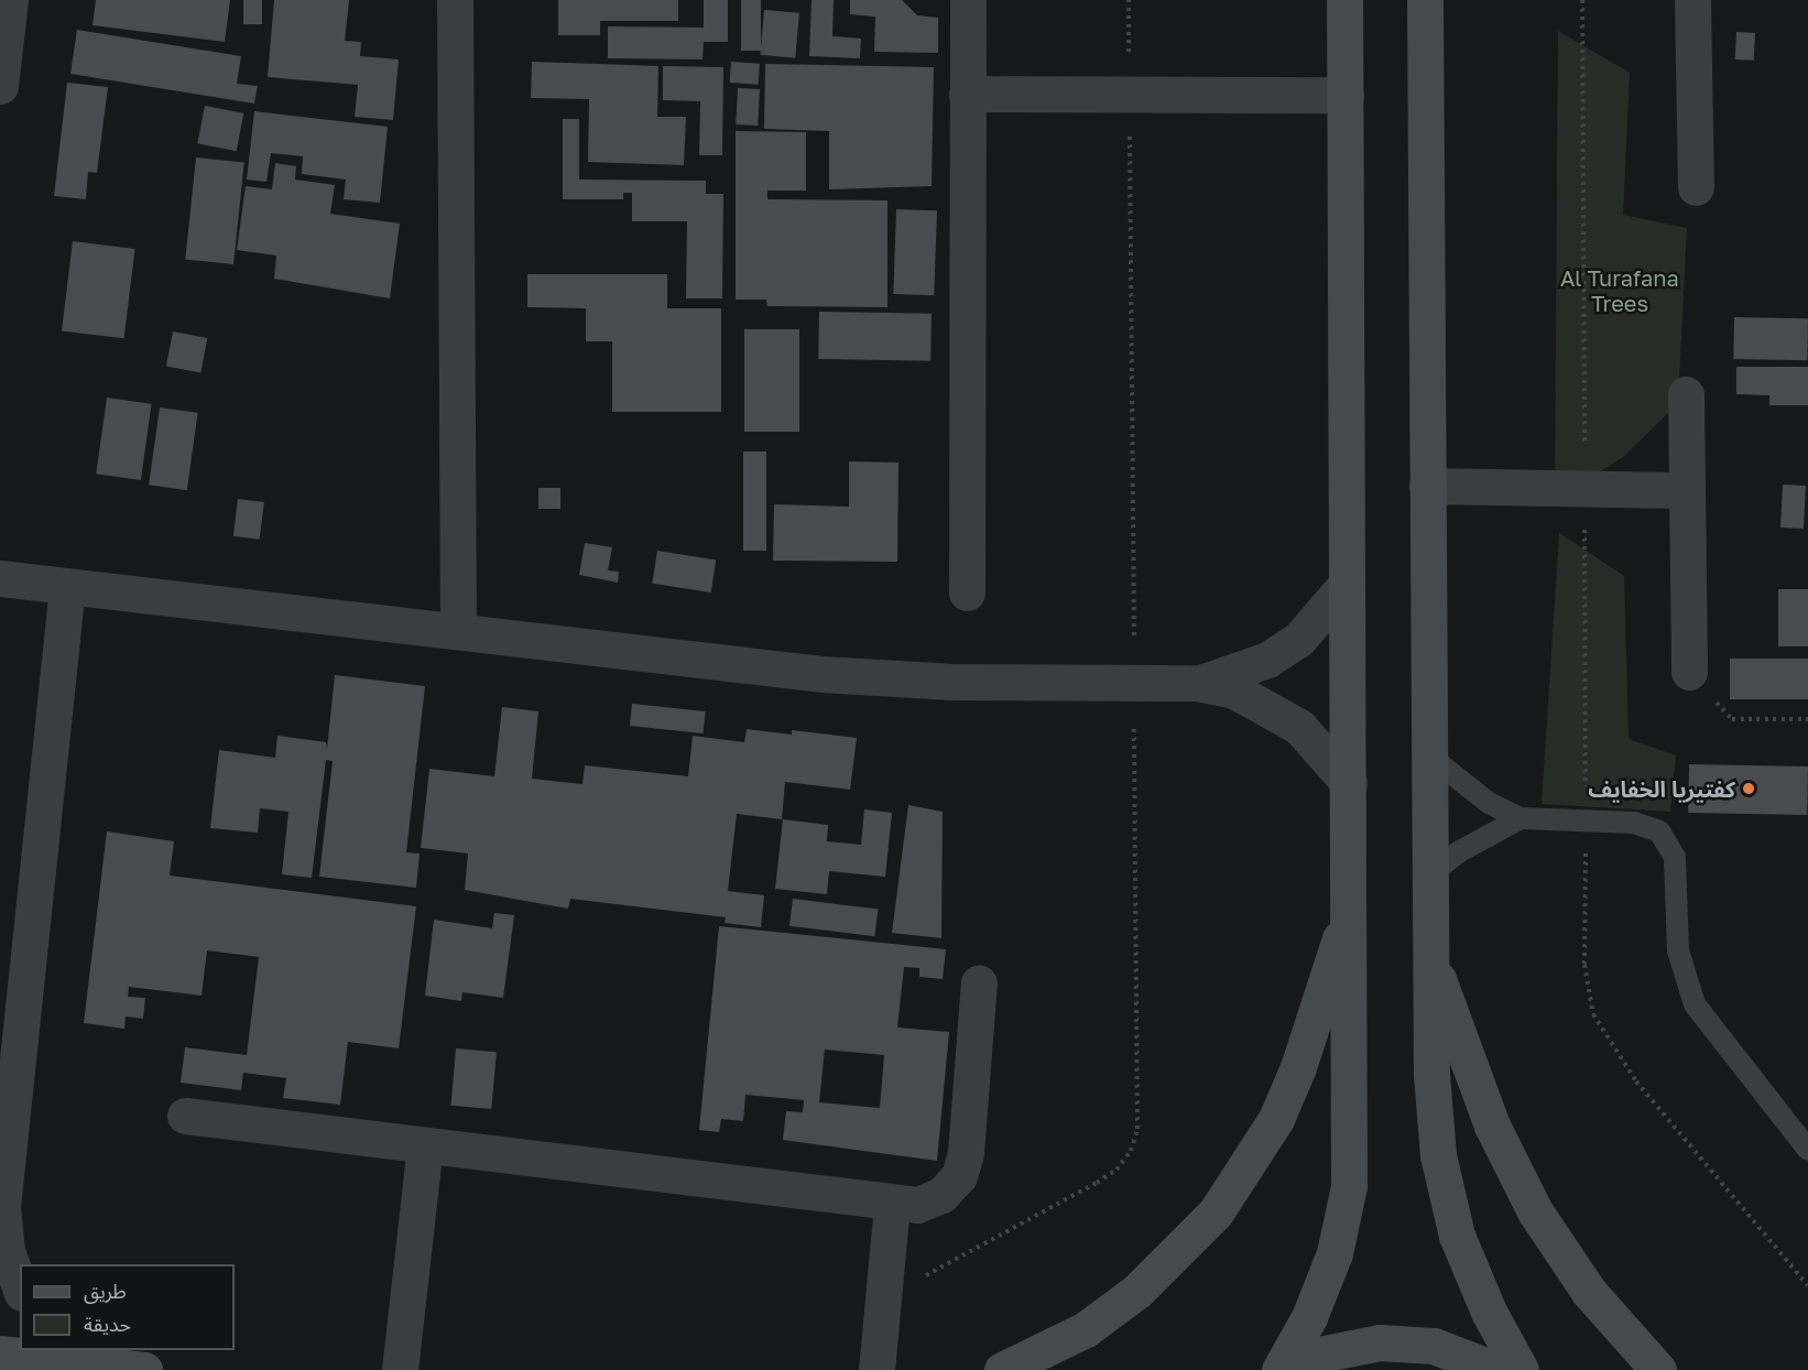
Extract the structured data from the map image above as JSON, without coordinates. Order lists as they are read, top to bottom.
{
  "parks": ["Al Turafana Trees"],
  "places": ["كفتيريا الخفايف"],
  "legend": ["طريق", "حديقة"]
}
